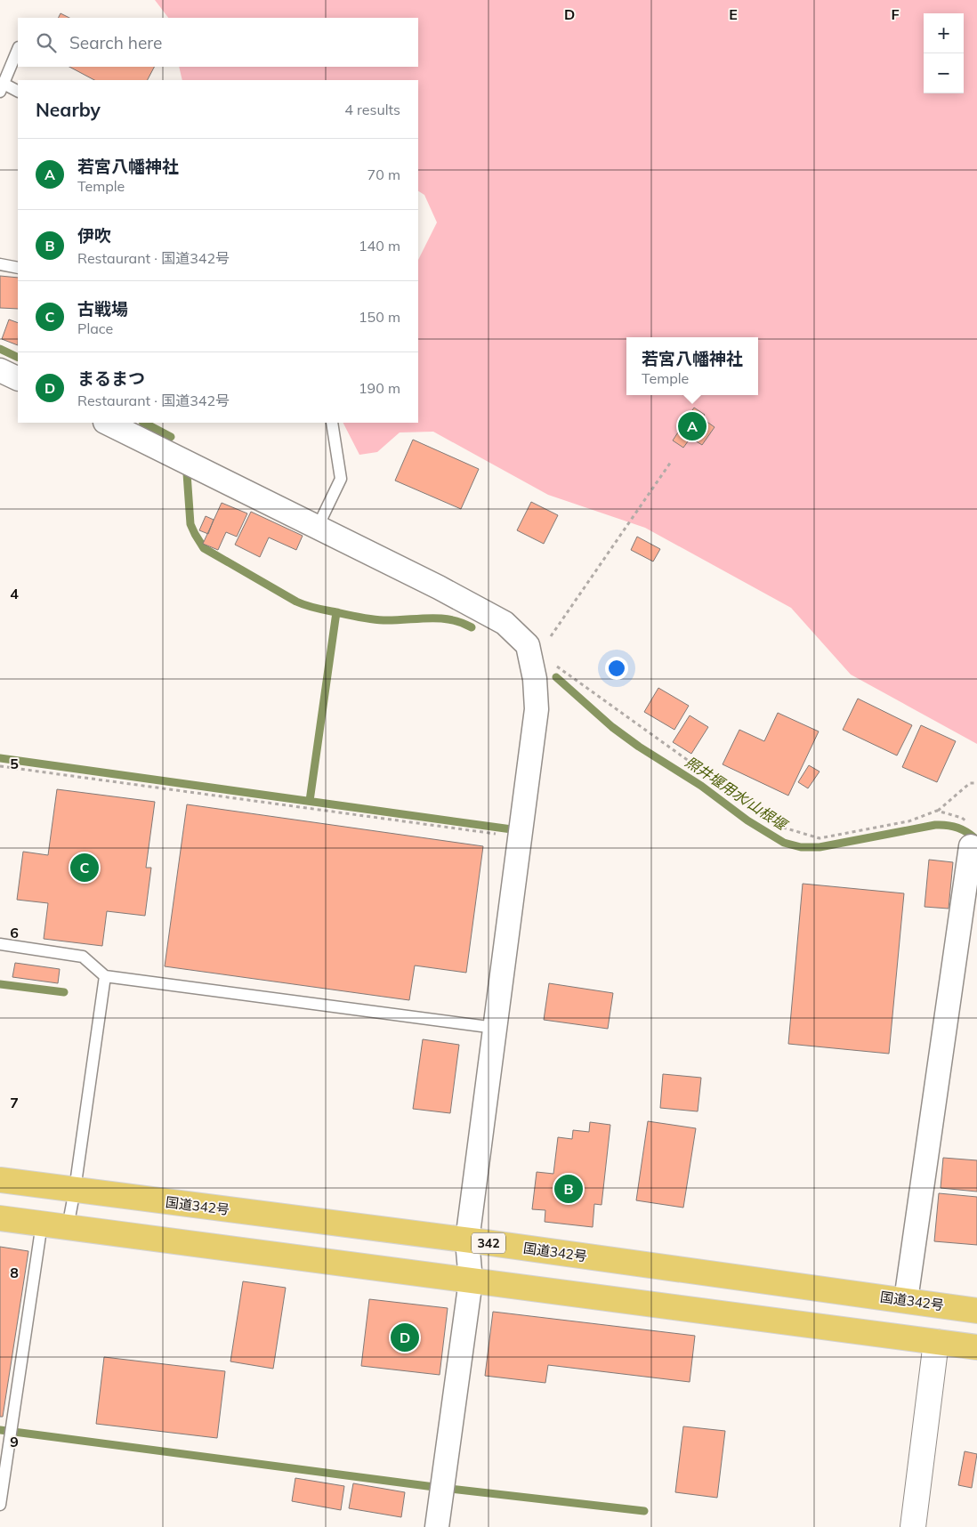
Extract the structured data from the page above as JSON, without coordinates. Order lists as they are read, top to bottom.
{
  "streets": {
    "highway": ["国道342号", "342"]
  },
  "water": ["照井堰用水/山根堰"],
  "page": {
    "map_buttons": ["+", "−"],
    "search": "Search here",
    "heading": ["Nearby", "4 results"],
    "list": [
      {
        "mark": "A",
        "name": "若宮八幡神社",
        "note": "Temple",
        "value": "70 m"
      },
      {
        "mark": "B",
        "name": "伊吹",
        "note": "Restaurant · 国道342号",
        "value": "140 m"
      },
      {
        "mark": "C",
        "name": "古戦場",
        "note": "Place",
        "value": "150 m"
      },
      {
        "mark": "D",
        "name": "まるまつ",
        "note": "Restaurant · 国道342号",
        "value": "190 m"
      }
    ],
    "popup": ["若宮八幡神社", "Temple"],
    "pins": [
      "A",
      "C",
      "B",
      "D"
    ]
  },
  "grid": {
    "columns": ["D", "E", "F"],
    "rows": [
      "4",
      "5",
      "6",
      "7",
      "8",
      "9"
    ]
  }
}
